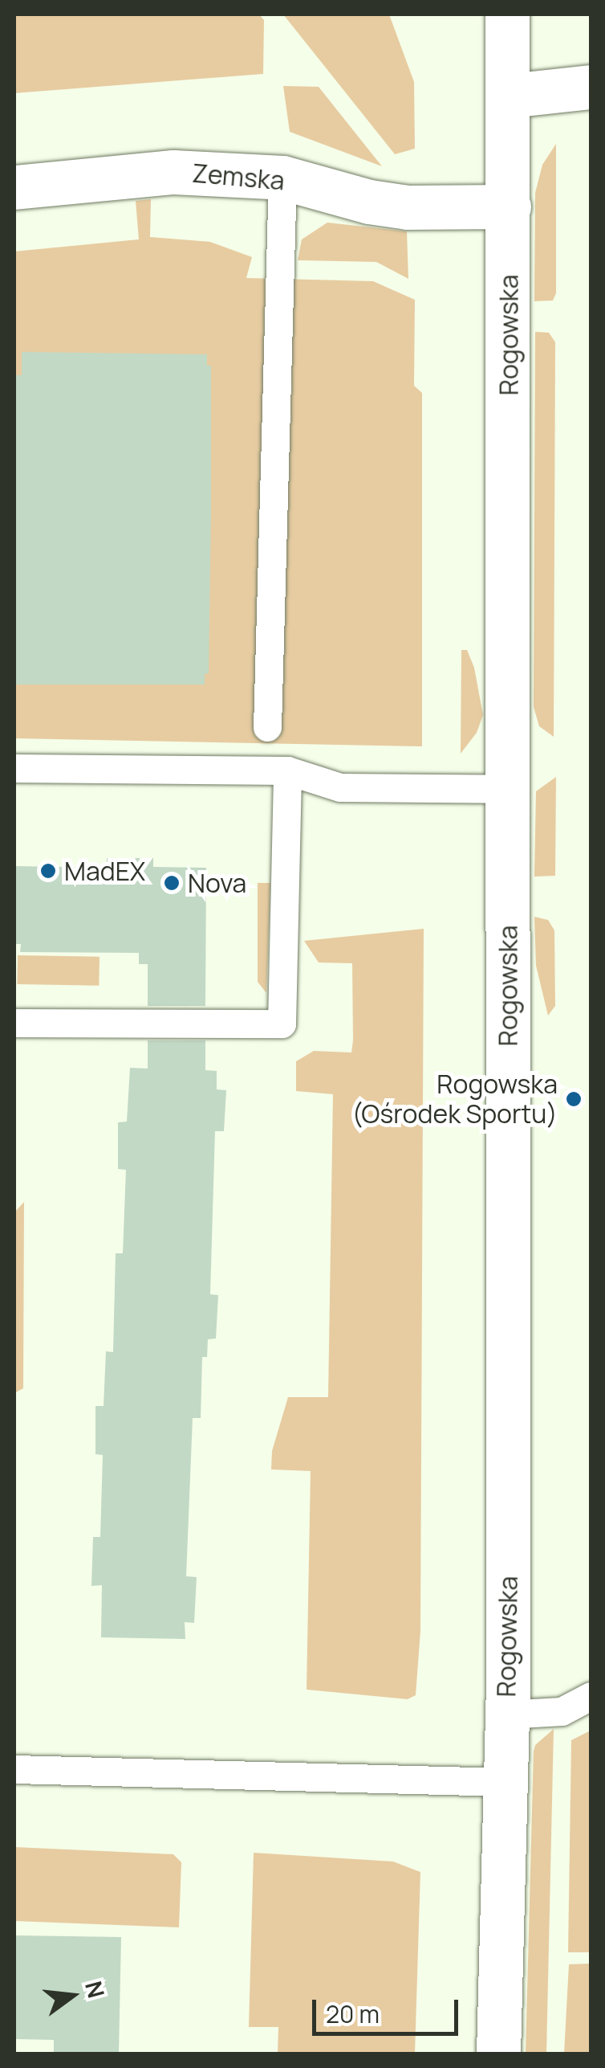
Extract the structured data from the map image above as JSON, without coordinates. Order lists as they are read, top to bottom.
{
  "streets": {
    "street": ["Zemska", "Rogowska"]
  },
  "crossings": [
    ["Zemska", "Rogowska"]
  ],
  "places": ["MadEX", "Nova", "Rogowska (Ośrodek Sportu)"],
  "scale_bar": "20 m",
  "north": "right"
}
